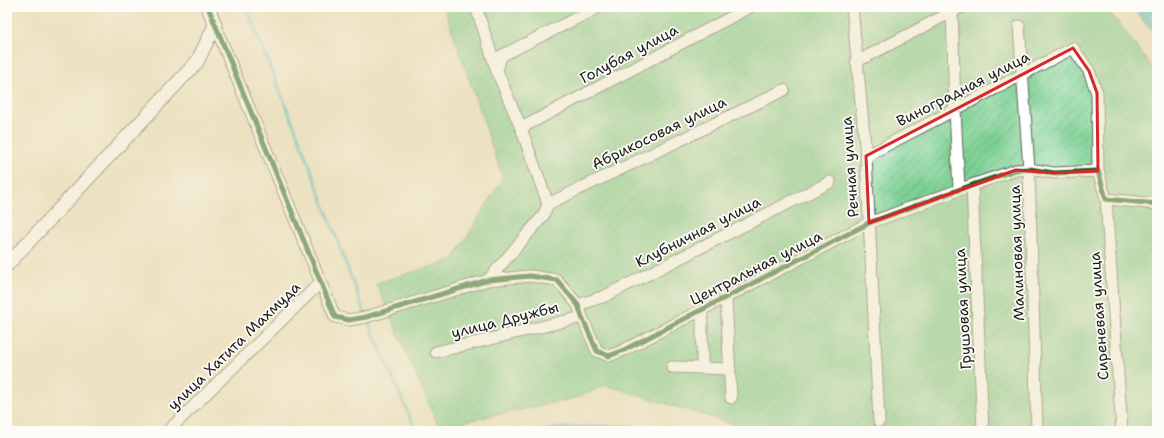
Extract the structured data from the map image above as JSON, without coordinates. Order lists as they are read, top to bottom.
{
  "streets": {
    "street": [
      "Голубая улица",
      "Виноградная улица",
      "Абрикосовая улица",
      "Речная улица",
      "Клубничная улица",
      "Малиновая улица",
      "Центральная улица",
      "Грушовая улица",
      "Сиреневая улица",
      "улица Дружбы",
      "улица Хатита Махмуда"
    ]
  },
  "crossings": [
    ["Виноградная улица", "Речная улица"],
    ["Виноградная улица", "Малиновая улица"],
    ["Виноградная улица", "Центральная улица"],
    ["Речная улица", "Центральная улица"],
    ["Клубничная улица", "Центральная улица"],
    ["Малиновая улица", "Центральная улица"],
    ["Центральная улица", "Грушовая улица"],
    ["Центральная улица", "улица Дружбы"],
    ["Центральная улица", "улица Хатита Махмуда"]
  ]
}
